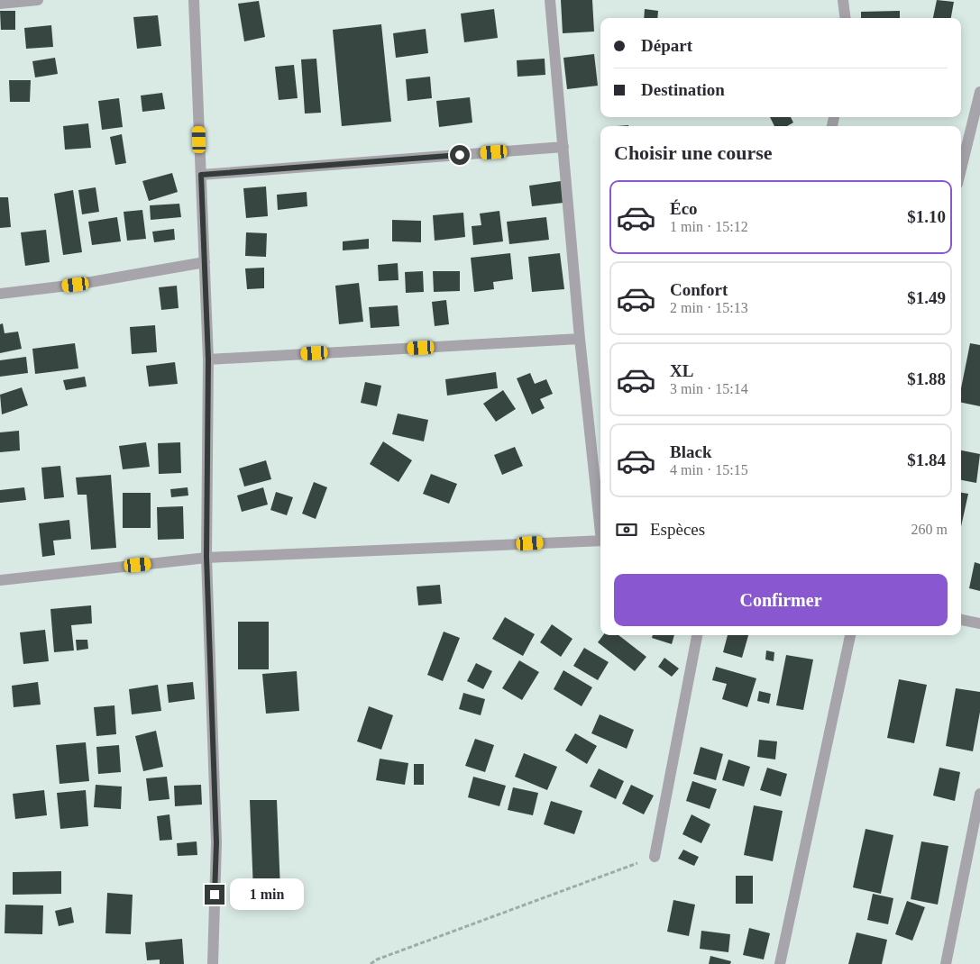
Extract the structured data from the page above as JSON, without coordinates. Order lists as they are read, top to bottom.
{
  "page": {
    "banner": ["Départ", "Destination"],
    "heading": "Choisir une course",
    "list": [
      {
        "name": "Éco",
        "note": "1 min · 15:12",
        "value": "$1.10"
      },
      {
        "name": "Confort",
        "note": "2 min · 15:13",
        "value": "$1.49"
      },
      {
        "name": "XL",
        "note": "3 min · 15:14",
        "value": "$1.88"
      },
      {
        "name": "Black",
        "note": "4 min · 15:15",
        "value": "$1.84"
      }
    ],
    "pay": ["Espèces", "260 m"],
    "buttons": "Confirmer",
    "bubble": "1 min"
  }
}
